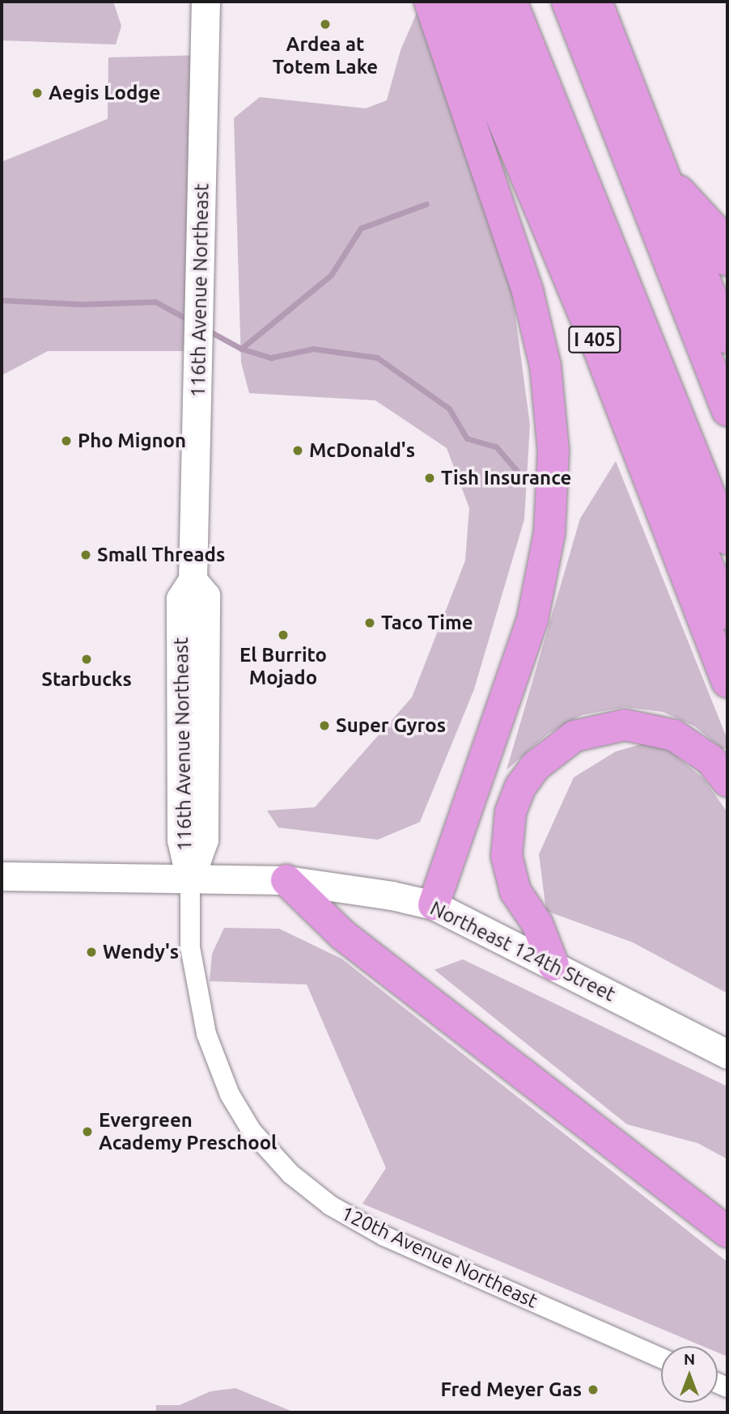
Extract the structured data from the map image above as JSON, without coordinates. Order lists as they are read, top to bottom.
{
  "streets": {
    "highway": ["I 405"],
    "street": ["116th Avenue Northeast", "Northeast 124th Street", "120th Avenue Northeast"]
  },
  "crossings": [
    ["116th Avenue Northeast", "Northeast 124th Street"],
    ["116th Avenue Northeast", "120th Avenue Northeast"],
    ["Northeast 124th Street", "120th Avenue Northeast"]
  ],
  "places": [
    "Ardea at Totem Lake",
    "Aegis Lodge",
    "Pho Mignon",
    "McDonald's",
    "Tish Insurance",
    "Small Threads",
    "Taco Time",
    "El Burrito Mojado",
    "Starbucks",
    "Super Gyros",
    "Wendy's",
    "Evergreen Academy Preschool",
    "Fred Meyer Gas"
  ],
  "north": "top"
}
